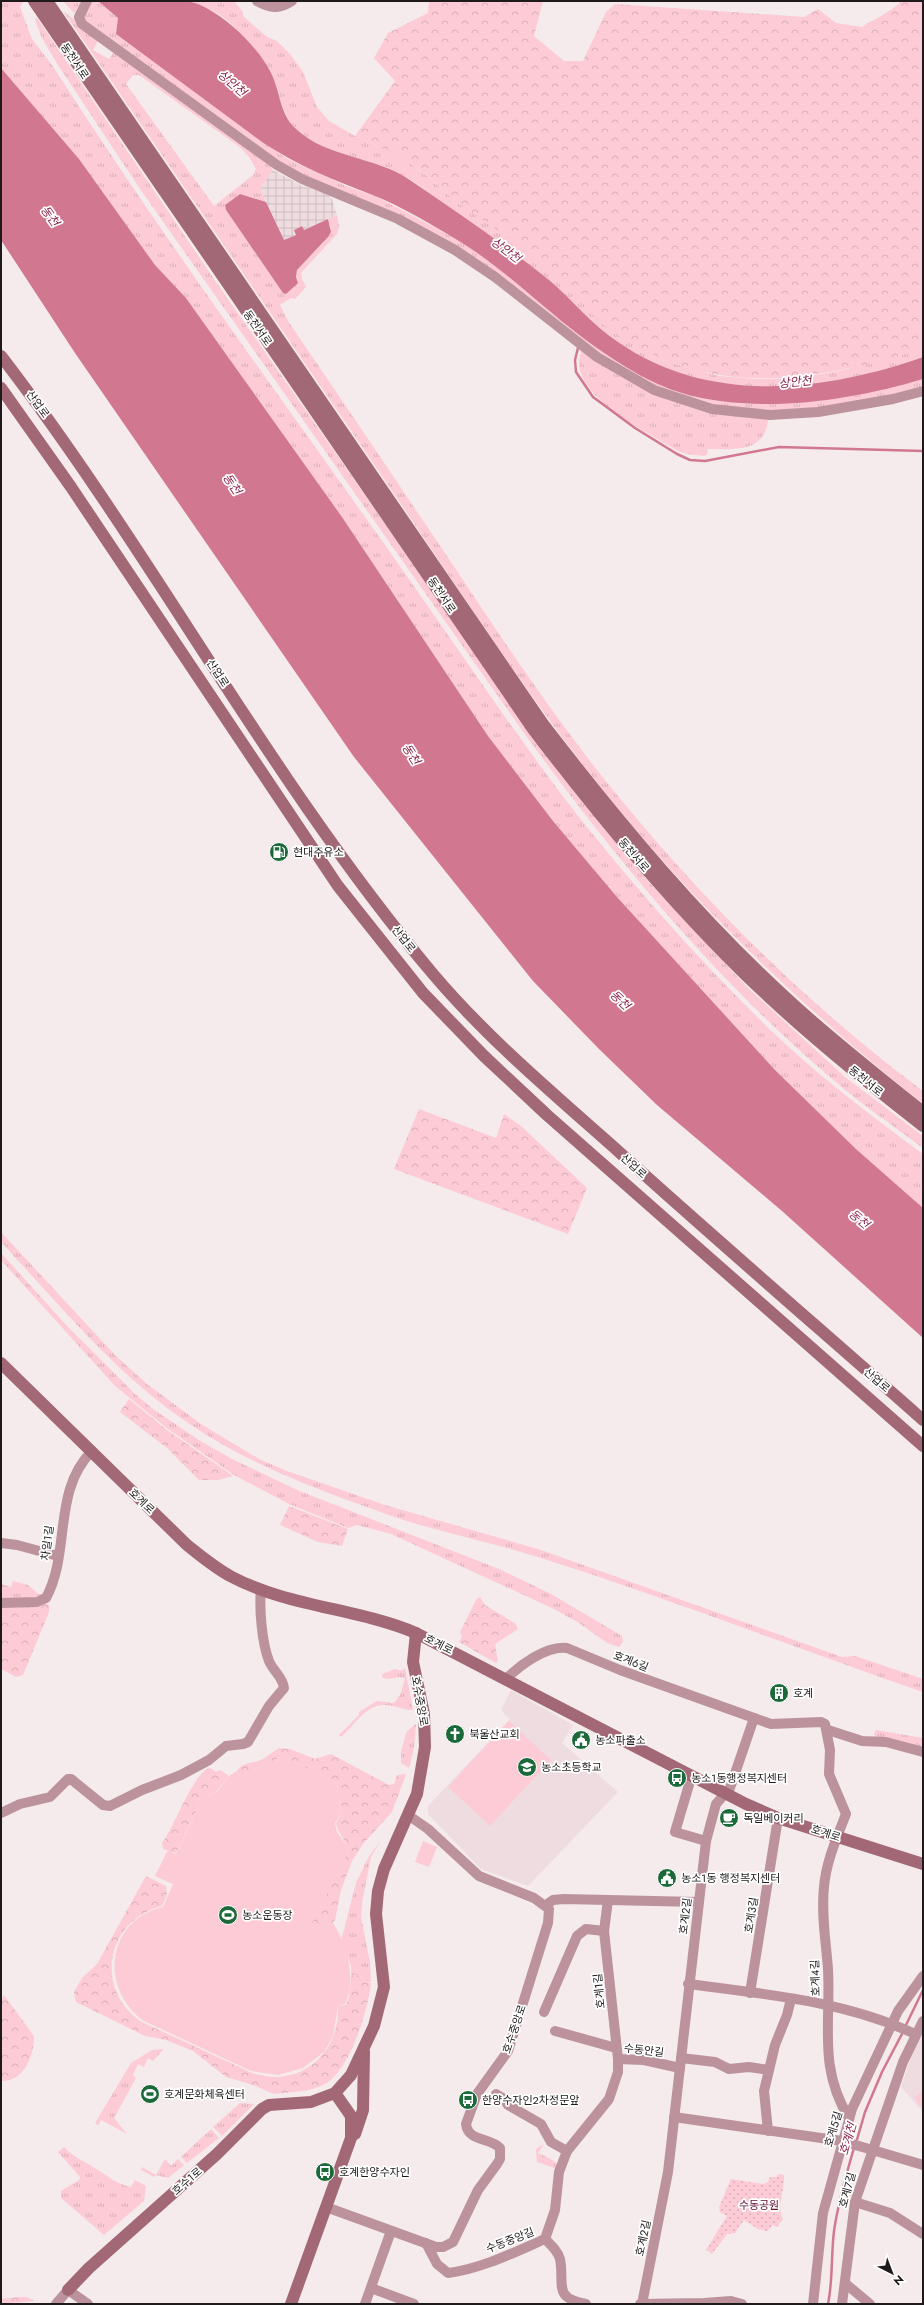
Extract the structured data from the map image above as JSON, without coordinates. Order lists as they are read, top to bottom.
{
  "streets": {
    "main road": [
      "동천서로",
      "산업로",
      "호계로",
      "호수중앙로",
      "호수1로"
    ],
    "street": [
      "차일1길",
      "호계6길",
      "호계3길",
      "호계2길",
      "호계4길",
      "호계1길",
      "수동안길",
      "호계5길",
      "호계7길",
      "수동중앙길"
    ]
  },
  "crossings": [
    ["호계로", "차일1길"],
    ["호계로", "호계6길"],
    ["호계로", "호수중앙로"],
    ["호계로", "호계3길"],
    ["호계로", "호계2길"],
    ["호계로", "호계4길"],
    ["호수중앙로", "호수1로"],
    ["호수중앙로", "수동중앙길"],
    ["호계2길", "수동안길"],
    ["호계4길", "호계5길"],
    ["호계1길", "수동안길"],
    ["수동안길", "수동중앙길"]
  ],
  "water": ["상안천", "동천", "호계천"],
  "parks": ["수동공원"],
  "places": {
    "fuel station": ["현대주유소"],
    "building": ["호계"],
    "church": ["북울산교회"],
    "public building": ["농소파출소", "농소1동 행정복지센터"],
    "school or university": ["농소초등학교"],
    "bus stop": ["농소1동행정복지센터", "한양수자인2차정문앞", "호계한양수자인"],
    "cafe": ["독일베이커리"],
    "sports": ["농소운동장", "호계문화체육센터"]
  },
  "north": "bottom right"
}
